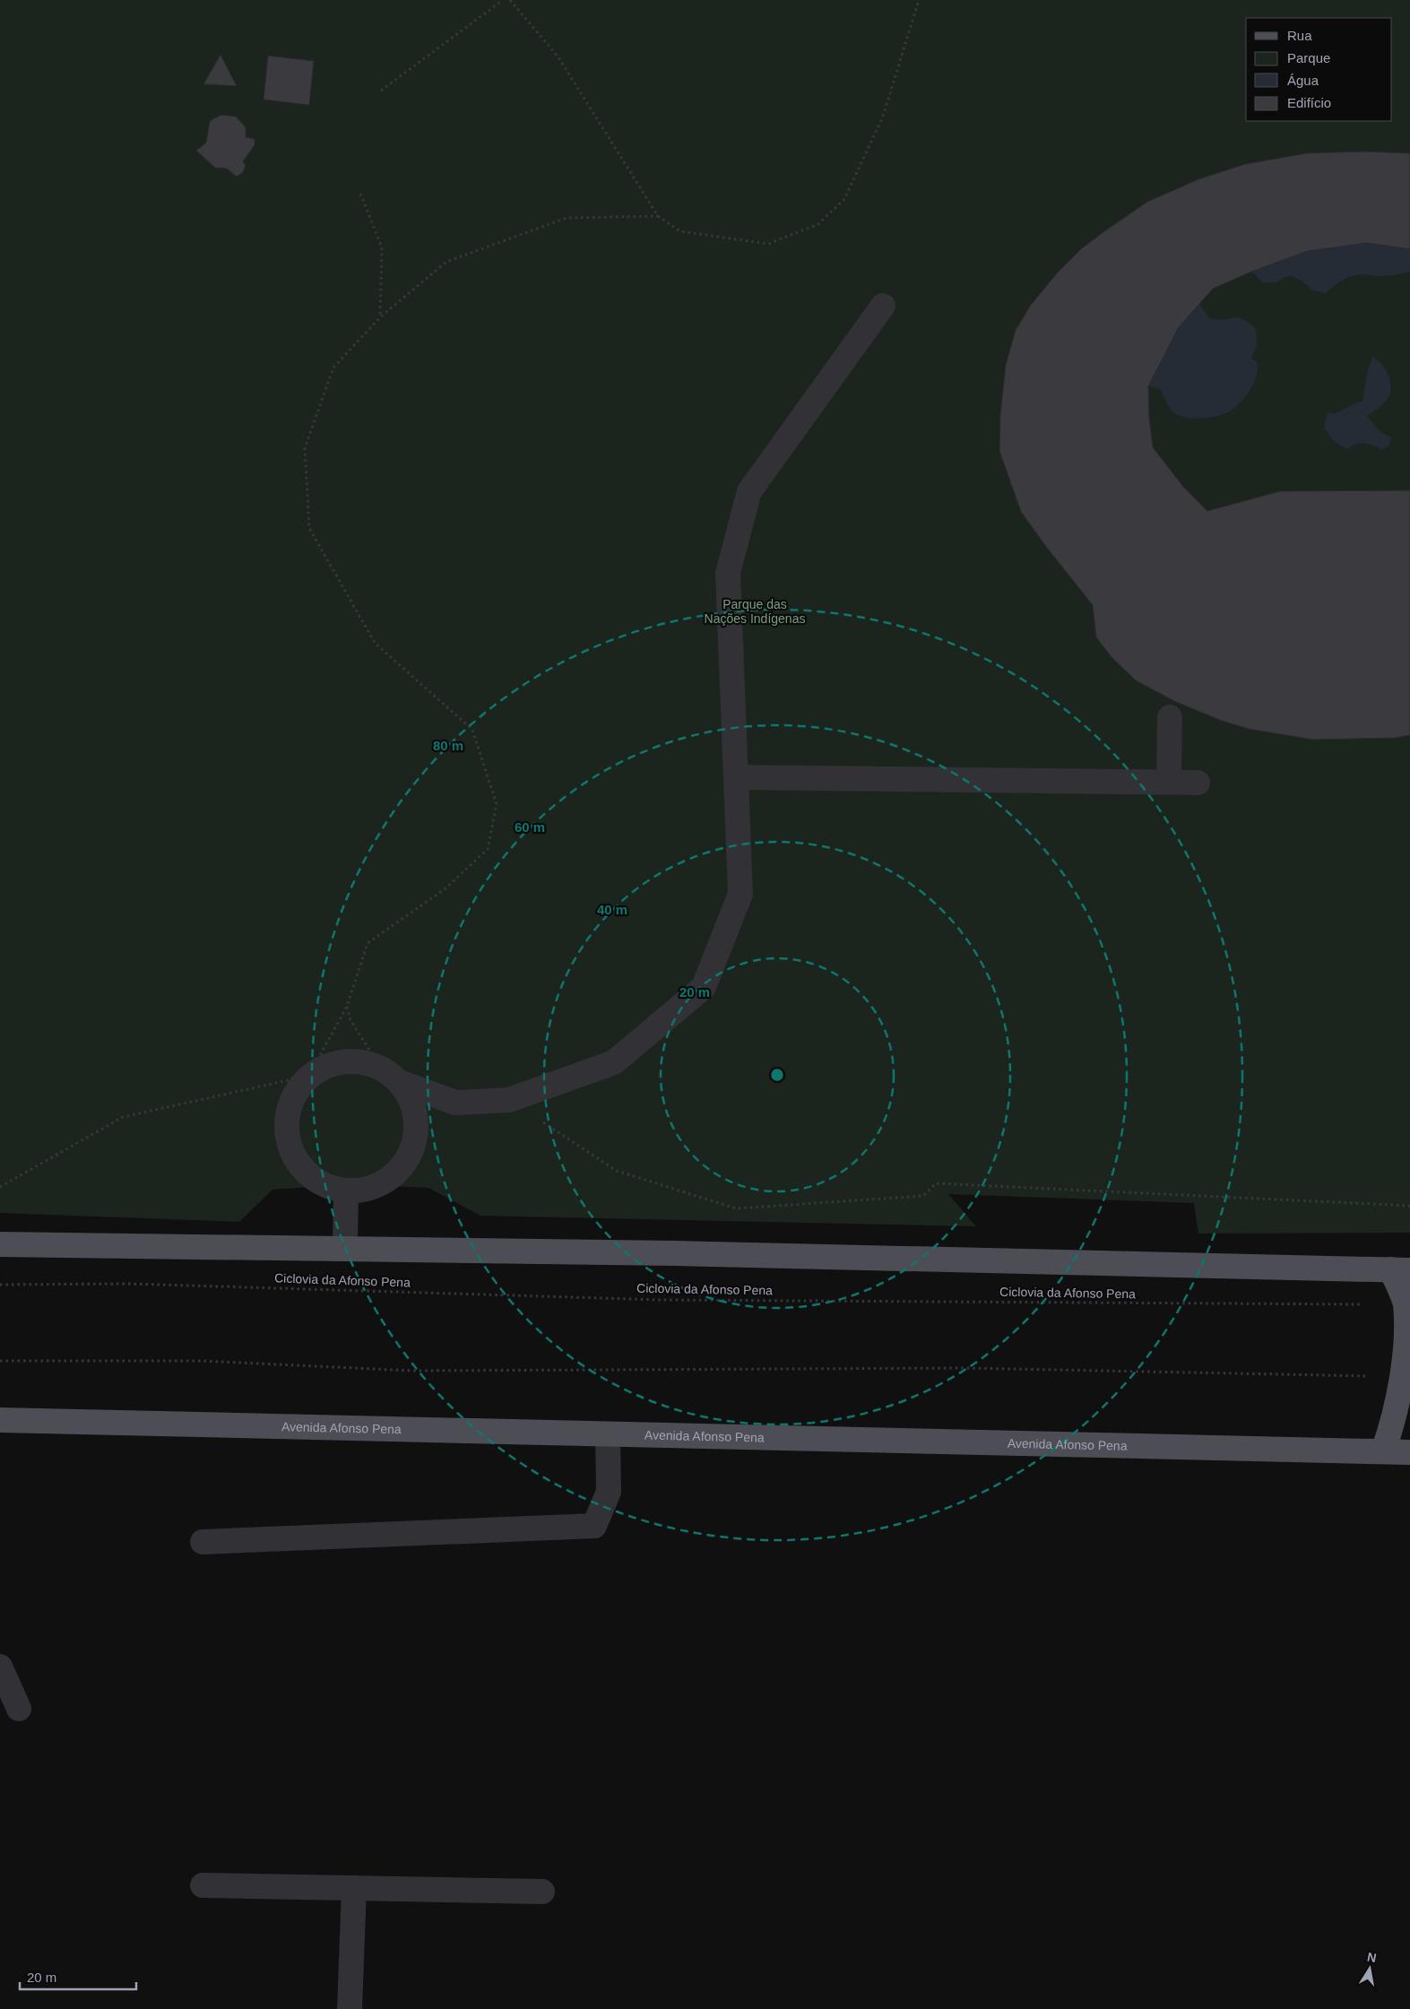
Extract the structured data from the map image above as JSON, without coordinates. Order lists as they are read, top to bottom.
{
  "streets": {
    "main road": ["Avenida Afonso Pena"],
    "path": ["Ciclovia da Afonso Pena"]
  },
  "parks": ["Parque das Nações Indígenas"],
  "legend": [
    "Rua",
    "Parque",
    "Água",
    "Edifício"
  ],
  "scale_bar": "20 m",
  "north": "top",
  "rings": [
    "80 m",
    "60 m",
    "40 m",
    "20 m"
  ]
}
